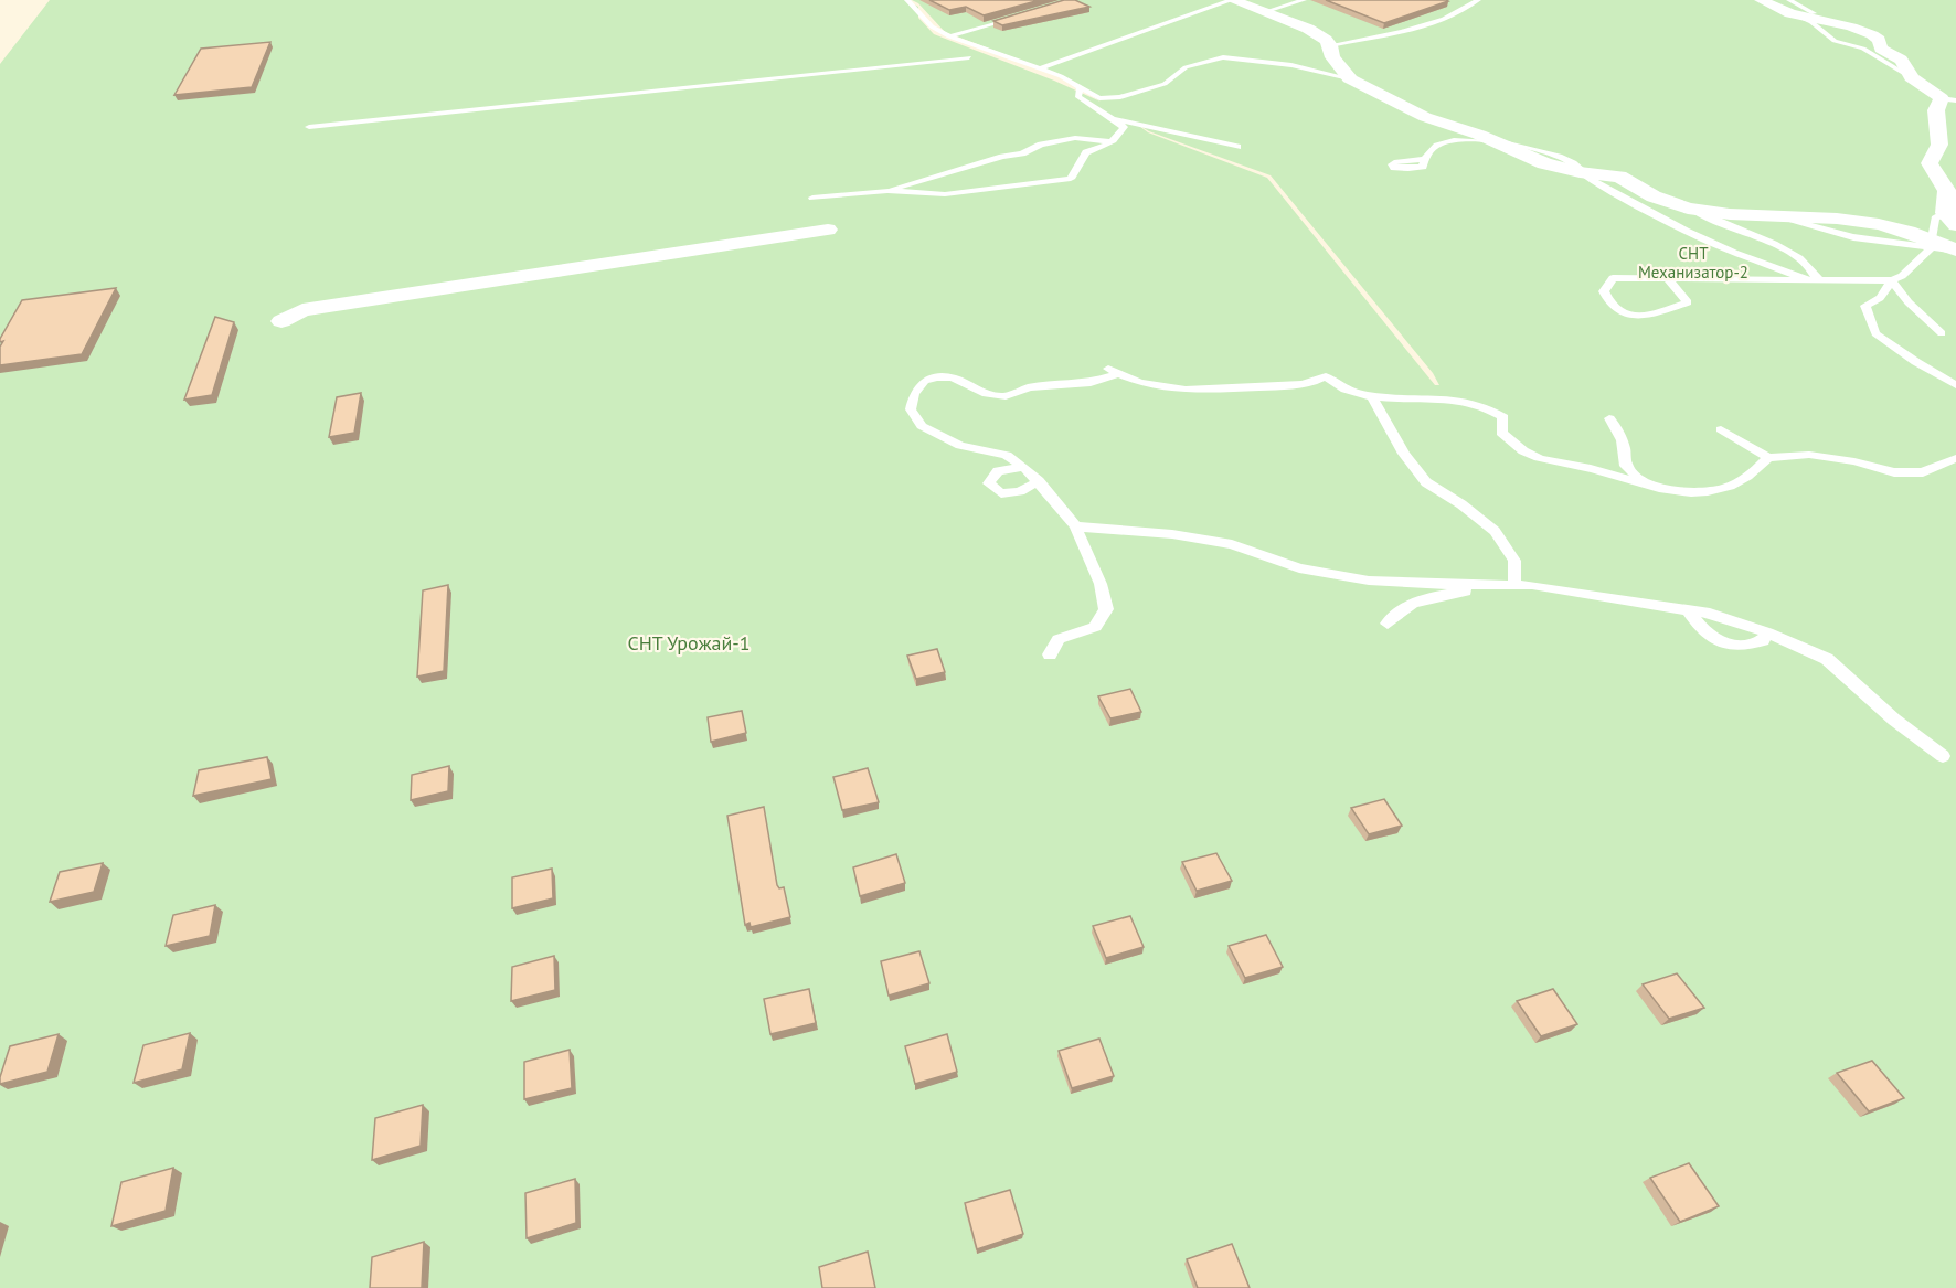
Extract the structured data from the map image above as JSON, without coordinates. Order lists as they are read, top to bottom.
{
  "parks": ["СНТ Механизатор-2", "СНТ Урожай-1"]
}
